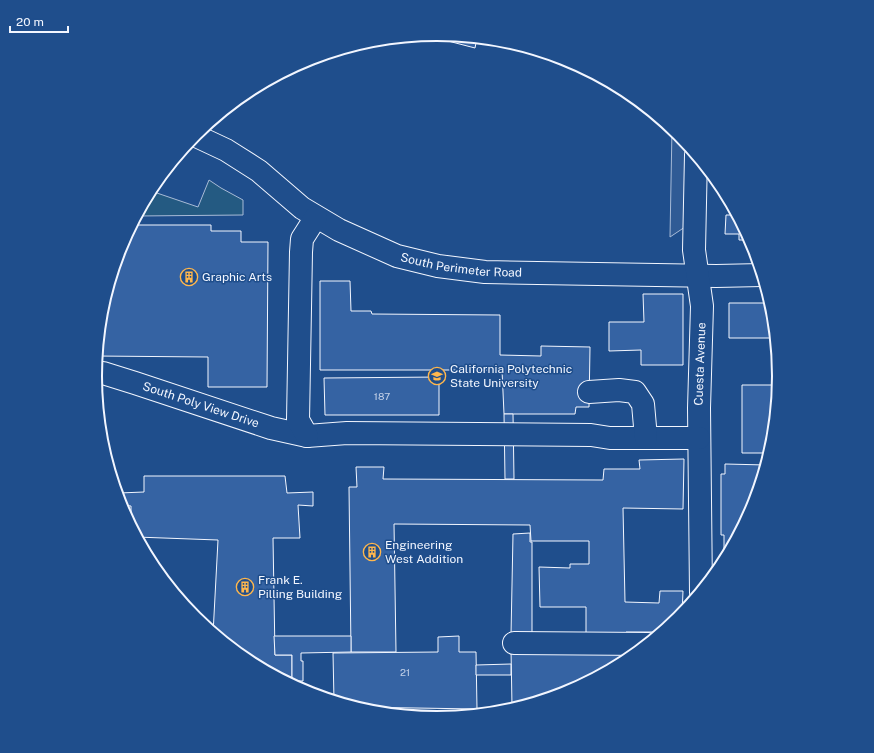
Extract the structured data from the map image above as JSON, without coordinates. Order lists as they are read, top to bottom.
{
  "streets": {
    "street": ["South Perimeter Road", "Cuesta Avenue", "South Poly View Drive"]
  },
  "crossings": [
    ["South Perimeter Road", "Cuesta Avenue"],
    ["Cuesta Avenue", "South Poly View Drive"]
  ],
  "places": {
    "building": ["Graphic Arts", "Engineering West Addition", "Frank E. Pilling Building"],
    "school or university": ["California Polytechnic State University"]
  },
  "house_numbers": ["187", "21"],
  "scale_bar": "20 m"
}
